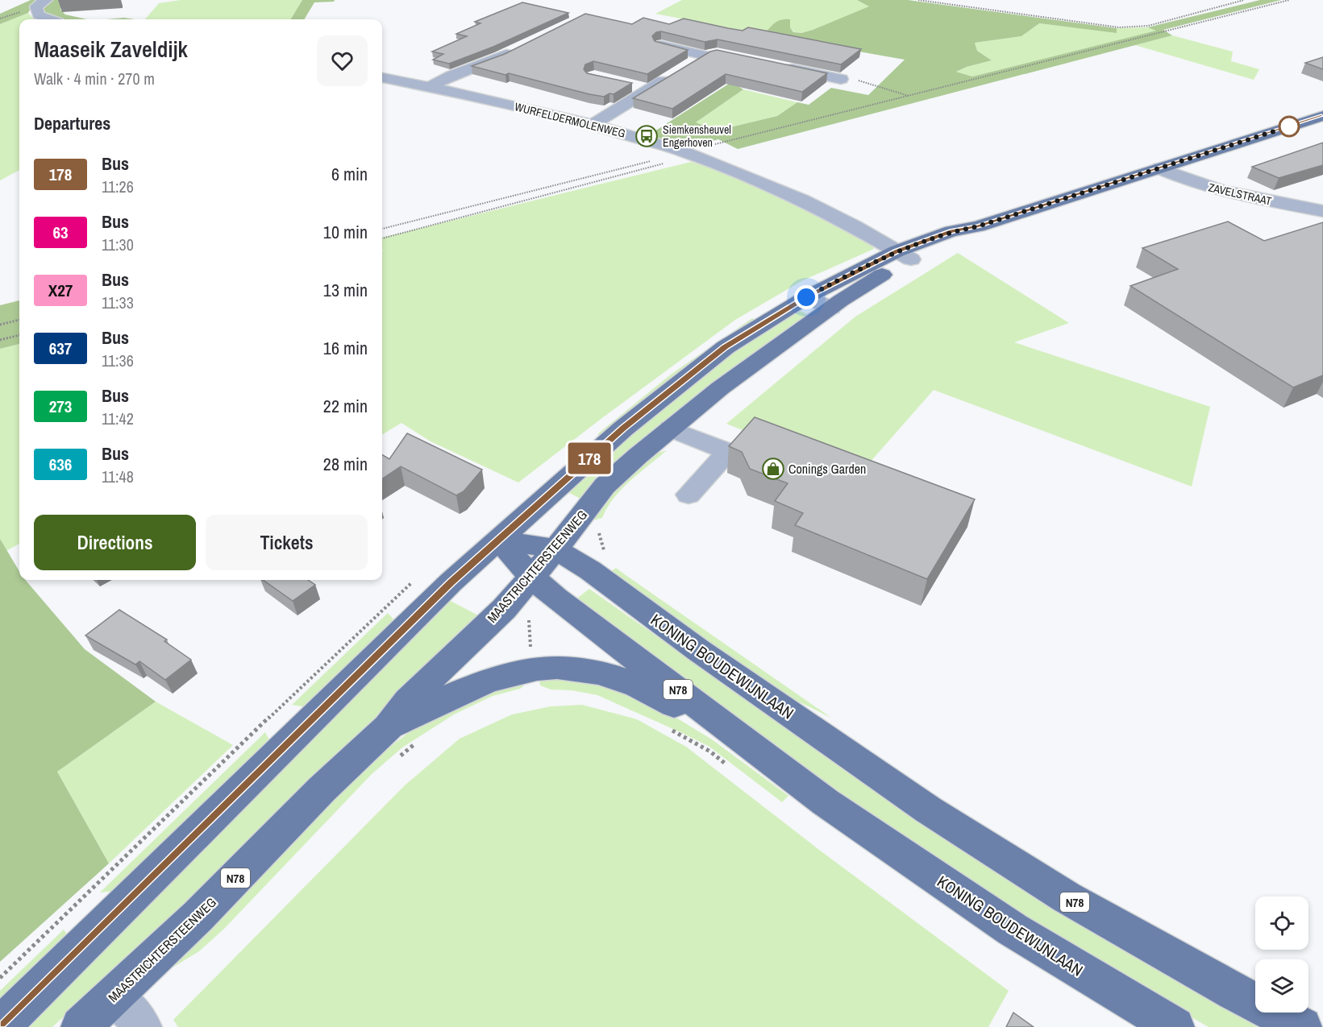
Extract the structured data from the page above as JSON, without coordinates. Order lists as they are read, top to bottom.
{
  "streets": {
    "main road": ["MAASTRICHTERSTEENWEG", "KONING BOUDEWIJNLAAN", "N78"],
    "street": ["WURFELDERMOLENWEG", "ZAVELSTRAAT"]
  },
  "crossings": [
    ["WURFELDERMOLENWEG", "MAASTRICHTERSTEENWEG"],
    ["ZAVELSTRAAT", "MAASTRICHTERSTEENWEG"],
    ["MAASTRICHTERSTEENWEG", "KONING BOUDEWIJNLAAN"]
  ],
  "places": {
    "bus stop": ["Siemkensheuvel Engerhoven"],
    "shop": ["Conings Garden"]
  },
  "lines": ["bus line 178"],
  "page": {
    "on_map": "178",
    "heading": [
      ["Maaseik Zaveldijk", "Walk · 4 min · 270 m"],
      "Departures"
    ],
    "list": [
      {
        "mark": "178",
        "name": "Bus",
        "note": "11:26",
        "value": "6 min"
      },
      {
        "mark": "63",
        "name": "Bus",
        "note": "11:30",
        "value": "10 min"
      },
      {
        "mark": "X27",
        "name": "Bus",
        "note": "11:33",
        "value": "13 min"
      },
      {
        "mark": "637",
        "name": "Bus",
        "note": "11:36",
        "value": "16 min"
      },
      {
        "mark": "273",
        "name": "Bus",
        "note": "11:42",
        "value": "22 min"
      },
      {
        "mark": "636",
        "name": "Bus",
        "note": "11:48",
        "value": "28 min"
      }
    ],
    "buttons": ["Directions", "Tickets"]
  }
}
